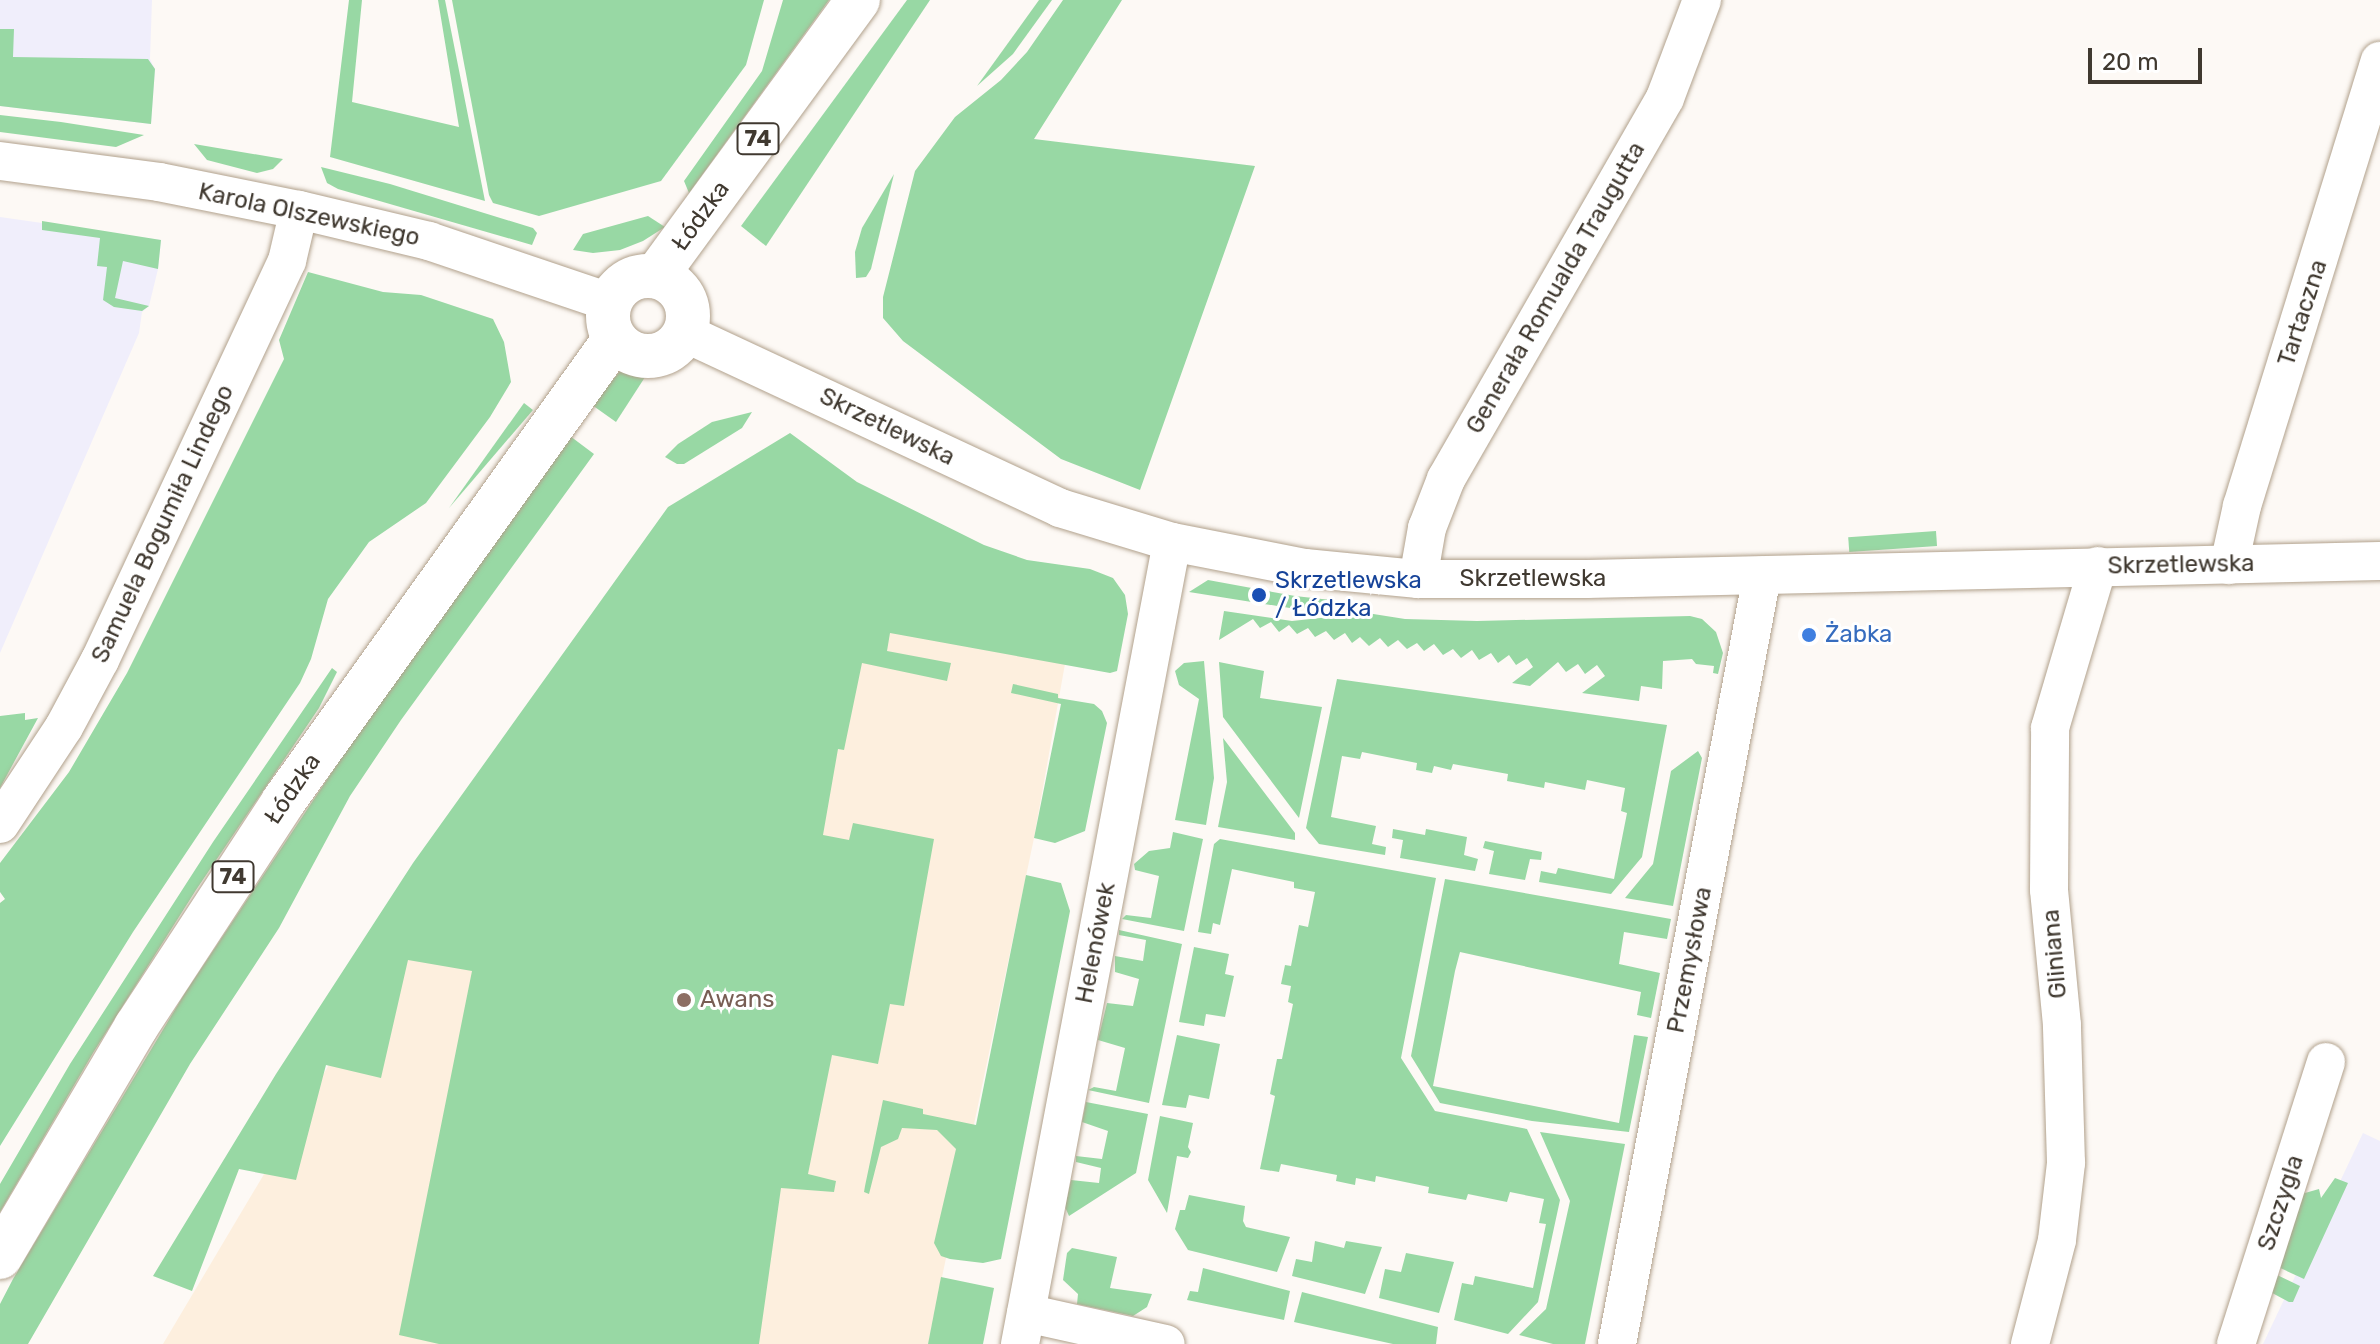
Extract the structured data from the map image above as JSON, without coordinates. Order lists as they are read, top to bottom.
{
  "streets": {
    "main road": ["74", "Łódzka"],
    "street": [
      "Karola Olszewskiego",
      "Generała Romualda Traugutta",
      "Tartaczna",
      "Skrzetlewska",
      "Samuela Bogumiła Lindego",
      "Helenówek",
      "Gliniana",
      "Przemysłowa",
      "Szczygla"
    ]
  },
  "crossings": [
    ["74", "Karola Olszewskiego"],
    ["74", "Łódzka"],
    ["74", "Skrzetlewska"],
    ["Karola Olszewskiego", "Łódzka"],
    ["Karola Olszewskiego", "Skrzetlewska"],
    ["Karola Olszewskiego", "Samuela Bogumiła Lindego"],
    ["Łódzka", "Skrzetlewska"],
    ["Generała Romualda Traugutta", "Skrzetlewska"],
    ["Tartaczna", "Skrzetlewska"],
    ["Skrzetlewska", "Helenówek"],
    ["Skrzetlewska", "Gliniana"],
    ["Skrzetlewska", "Przemysłowa"]
  ],
  "places": ["Skrzetlewska / Łódzka", "Żabka", "Awans"],
  "scale_bar": "20 m"
}
